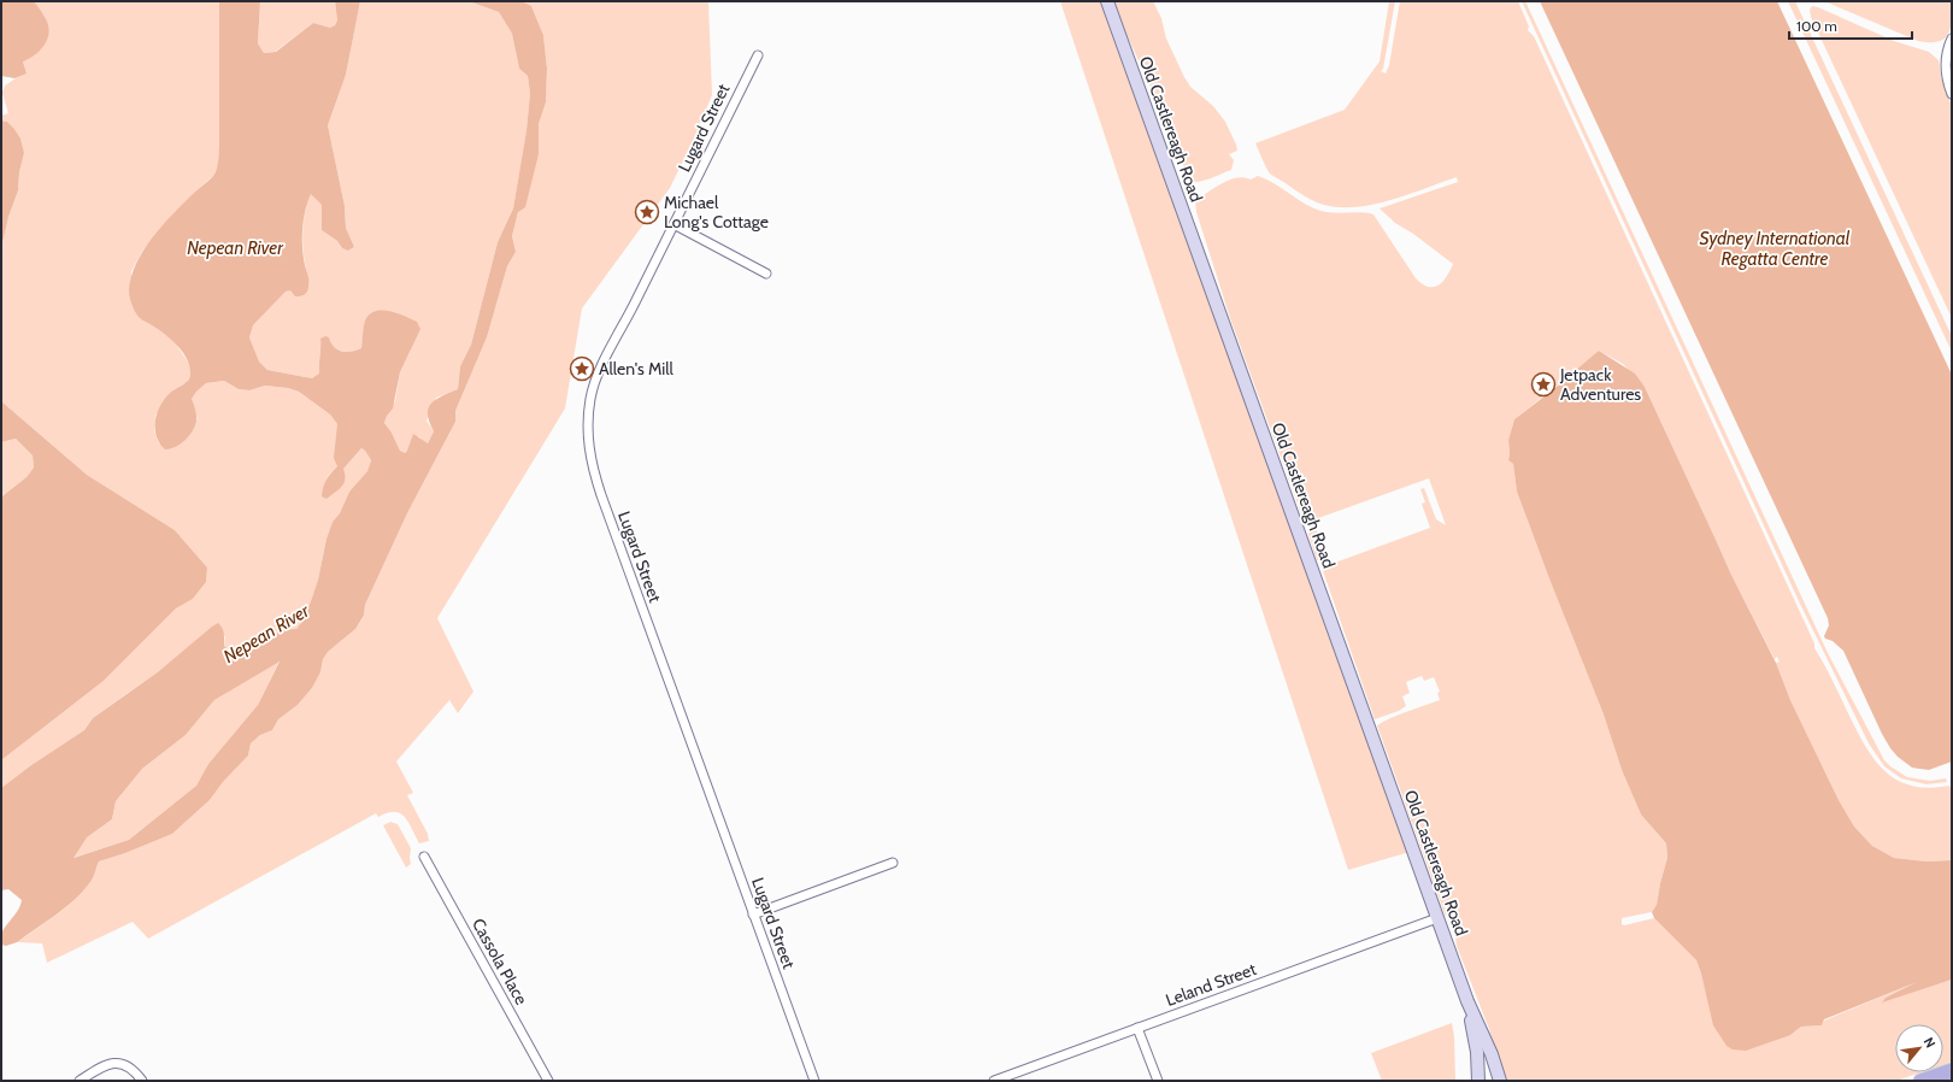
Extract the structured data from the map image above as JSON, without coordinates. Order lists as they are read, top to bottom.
{
  "streets": {
    "street": [
      "Lugard Street",
      "Old Castlereagh Road",
      "Cassola Place",
      "Leland Street"
    ]
  },
  "crossings": [
    ["Old Castlereagh Road", "Leland Street"]
  ],
  "water": ["Sydney International Regatta Centre", "Nepean River"],
  "places": {
    "place": ["Michael Long's Cottage", "Allen's Mill", "Jetpack Adventures"]
  },
  "scale_bar": "100 m",
  "north": "top right"
}
